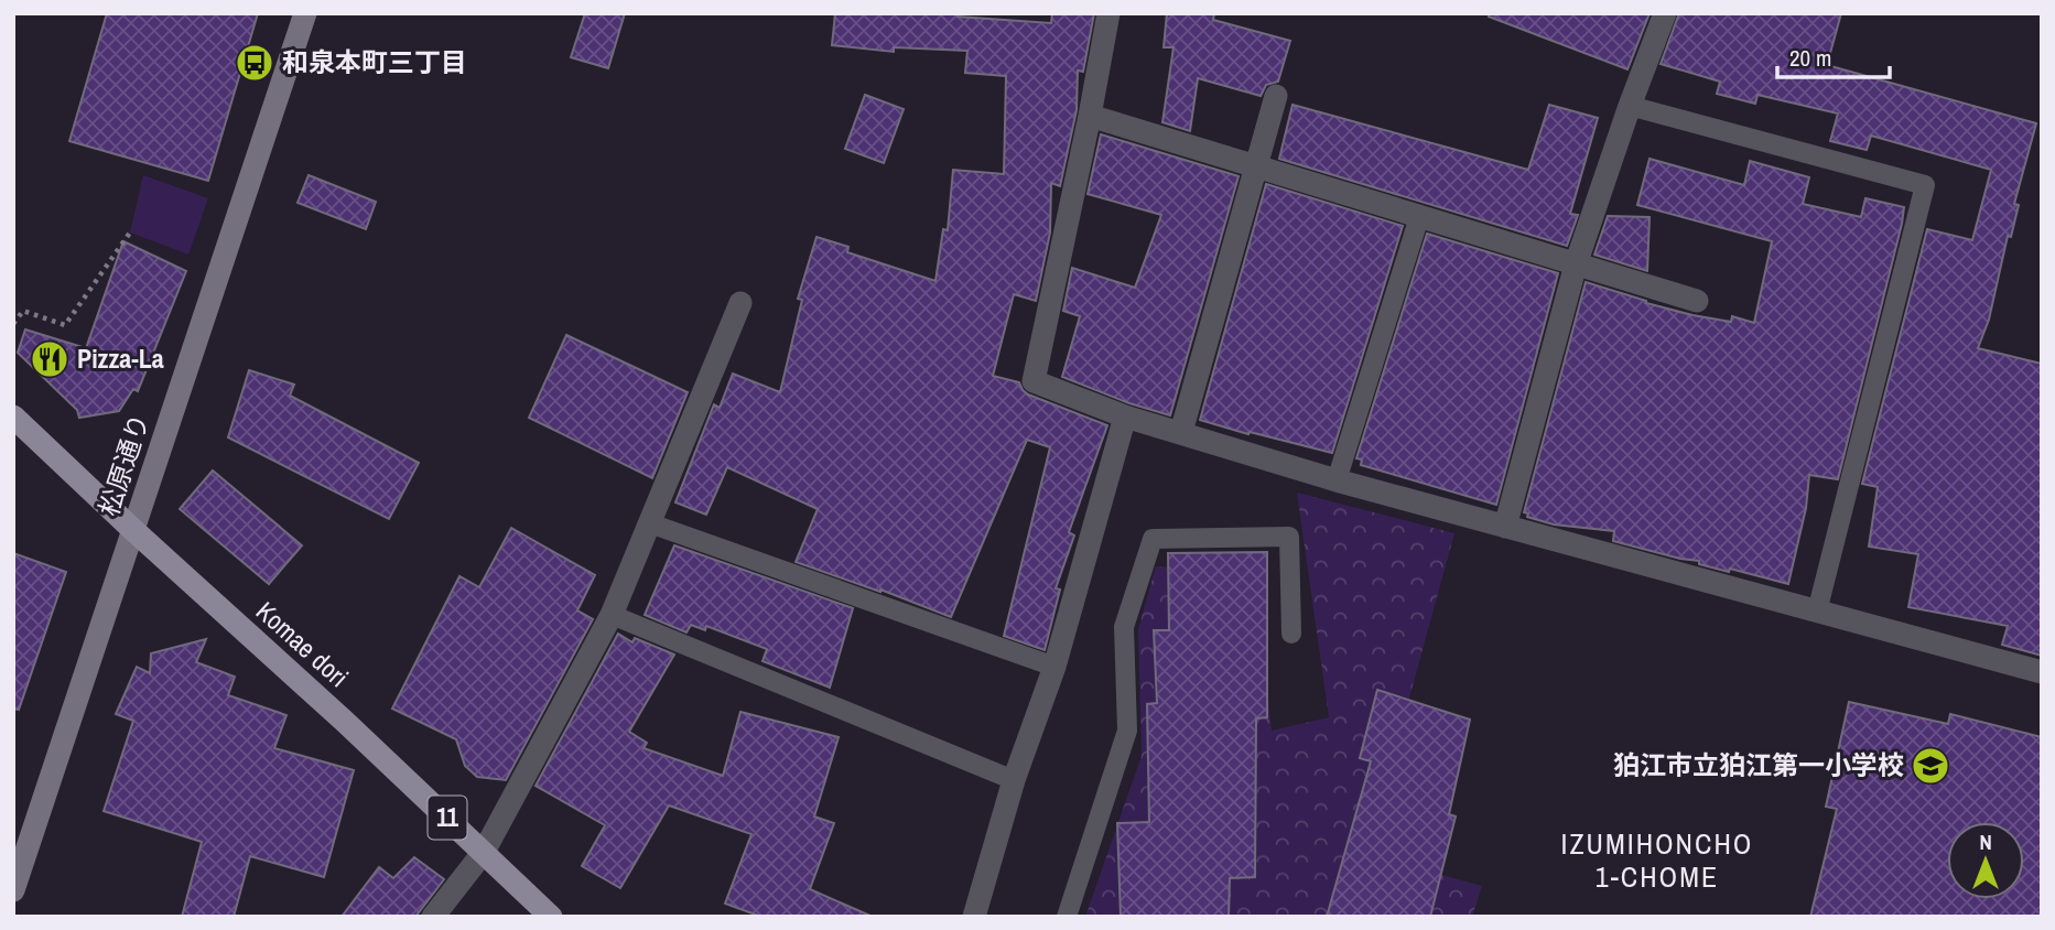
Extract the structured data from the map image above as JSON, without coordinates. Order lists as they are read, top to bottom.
{
  "streets": {
    "main road": ["松原通り", "Komae dori", "11"]
  },
  "crossings": [
    ["松原通り", "Komae dori"]
  ],
  "districts": ["IZUMIHONCHO 1-CHOME"],
  "places": {
    "bus stop": ["和泉本町三丁目"],
    "restaurant": ["Pizza-La"],
    "school or university": ["狛江市立狛江第一小学校"]
  },
  "scale_bar": "20 m",
  "north": "top"
}
